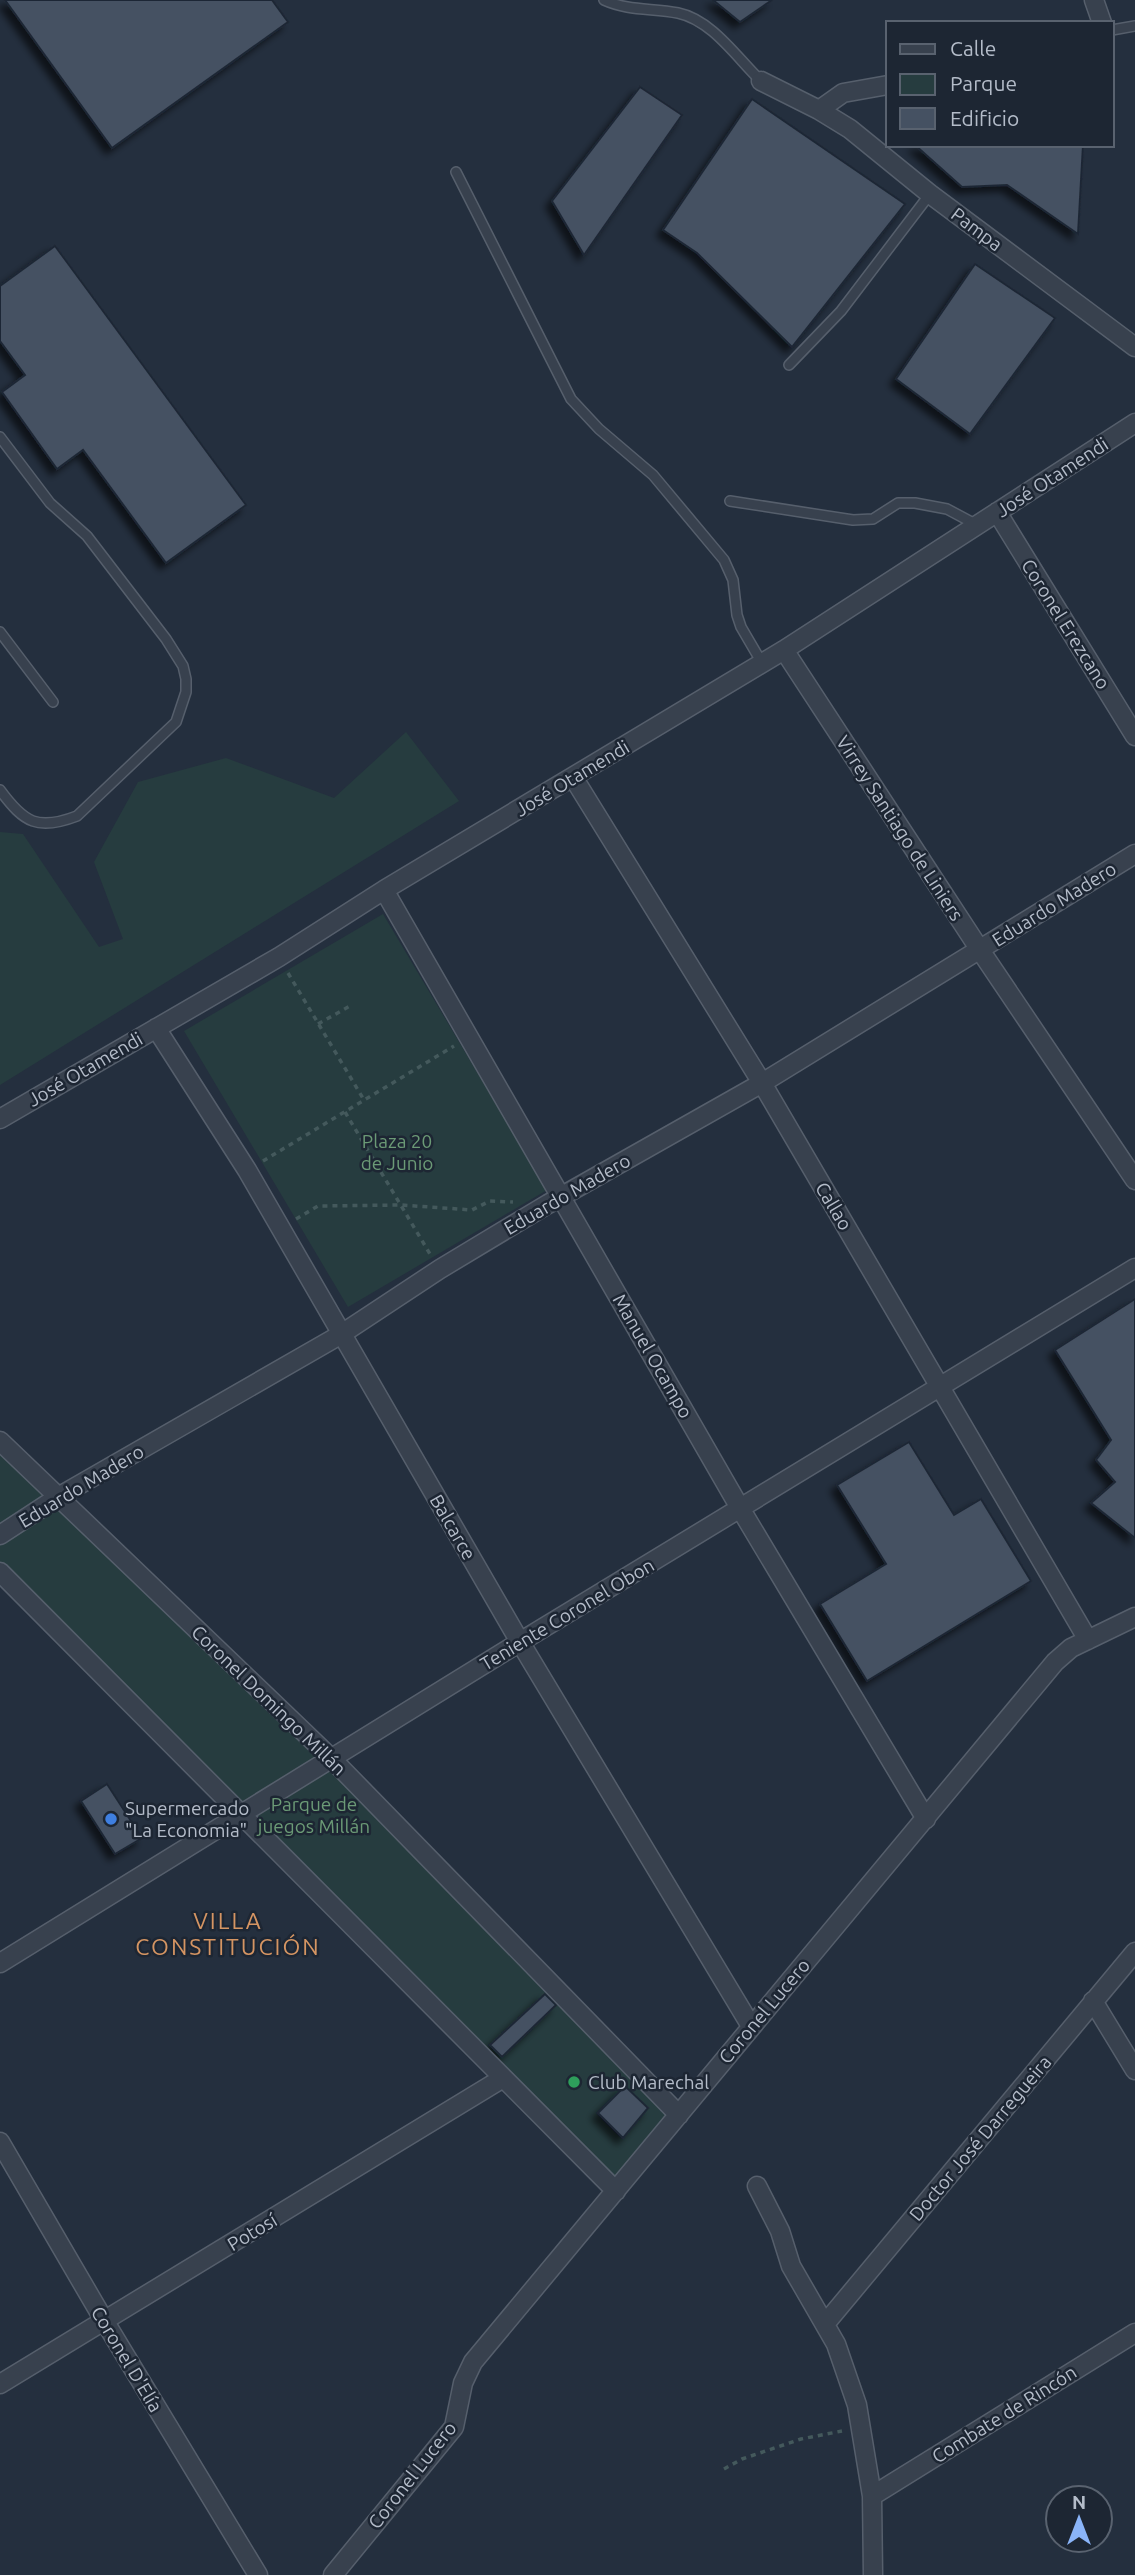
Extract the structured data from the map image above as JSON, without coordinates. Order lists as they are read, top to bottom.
{
  "streets": {
    "street": [
      "Pampa",
      "José Otamendi",
      "Coronel Erezcano",
      "Virrey Santiago de Liniers",
      "Eduardo Madero",
      "Callao",
      "Manuel Ocampo",
      "Balcarce",
      "Teniente Coronel Obon",
      "Coronel Domingo Millán",
      "Coronel Lucero",
      "Doctor José Darregueira",
      "Potosí",
      "Coronel D'Elía",
      "Combate de Rincón"
    ]
  },
  "crossings": [
    ["José Otamendi", "Coronel Erezcano"],
    ["José Otamendi", "Virrey Santiago de Liniers"],
    ["José Otamendi", "Callao"],
    ["José Otamendi", "Manuel Ocampo"],
    ["José Otamendi", "Balcarce"],
    ["Virrey Santiago de Liniers", "Eduardo Madero"],
    ["Eduardo Madero", "Callao"],
    ["Eduardo Madero", "Manuel Ocampo"],
    ["Eduardo Madero", "Balcarce"],
    ["Eduardo Madero", "Coronel Domingo Millán"],
    ["Callao", "Teniente Coronel Obon"],
    ["Callao", "Coronel Lucero"],
    ["Manuel Ocampo", "Teniente Coronel Obon"],
    ["Manuel Ocampo", "Coronel Lucero"],
    ["Balcarce", "Teniente Coronel Obon"],
    ["Balcarce", "Coronel Lucero"],
    ["Teniente Coronel Obon", "Coronel Domingo Millán"],
    ["Coronel Domingo Millán", "Coronel Lucero"],
    ["Potosí", "Coronel D'Elía"]
  ],
  "districts": ["VILLA CONSTITUCIÓN"],
  "parks": ["Plaza 20 de Junio", "Parque de juegos Millán"],
  "places": ["Supermercado \"La Economia\"", "Club Marechal"],
  "legend": ["Calle", "Parque", "Edificio"],
  "north": "top"
}
